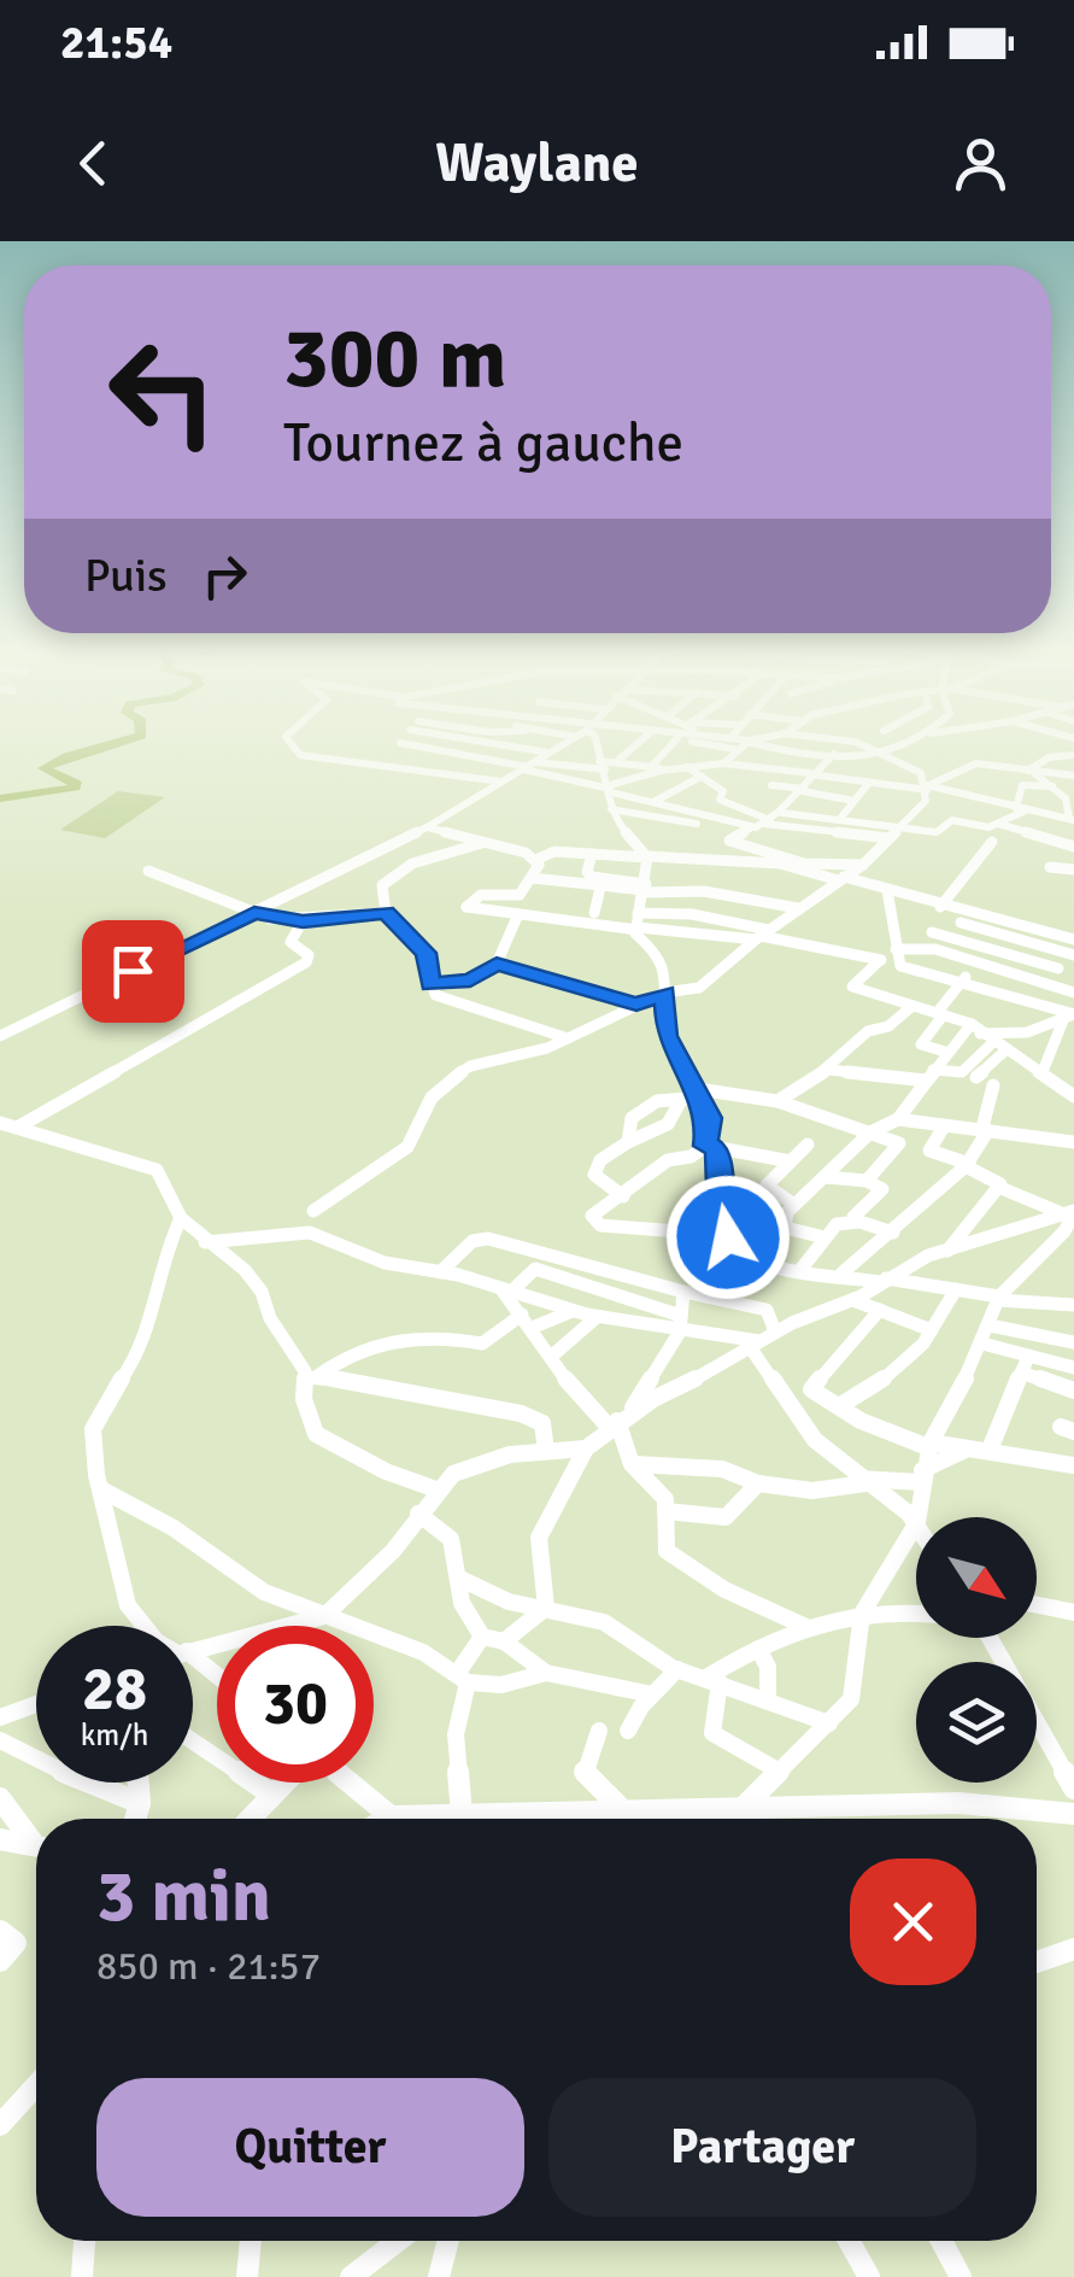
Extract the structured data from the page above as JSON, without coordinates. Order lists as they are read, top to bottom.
{
  "north": "bottom right",
  "page": {
    "status": "21:54",
    "header": "Waylane",
    "turn": ["300 m", "Tournez à gauche"],
    "then": "Puis",
    "speed": "28 km/h",
    "limit": "30",
    "heading": ["3 min", "850 m · 21:57"],
    "buttons": ["Quitter", "Partager"]
  }
}
